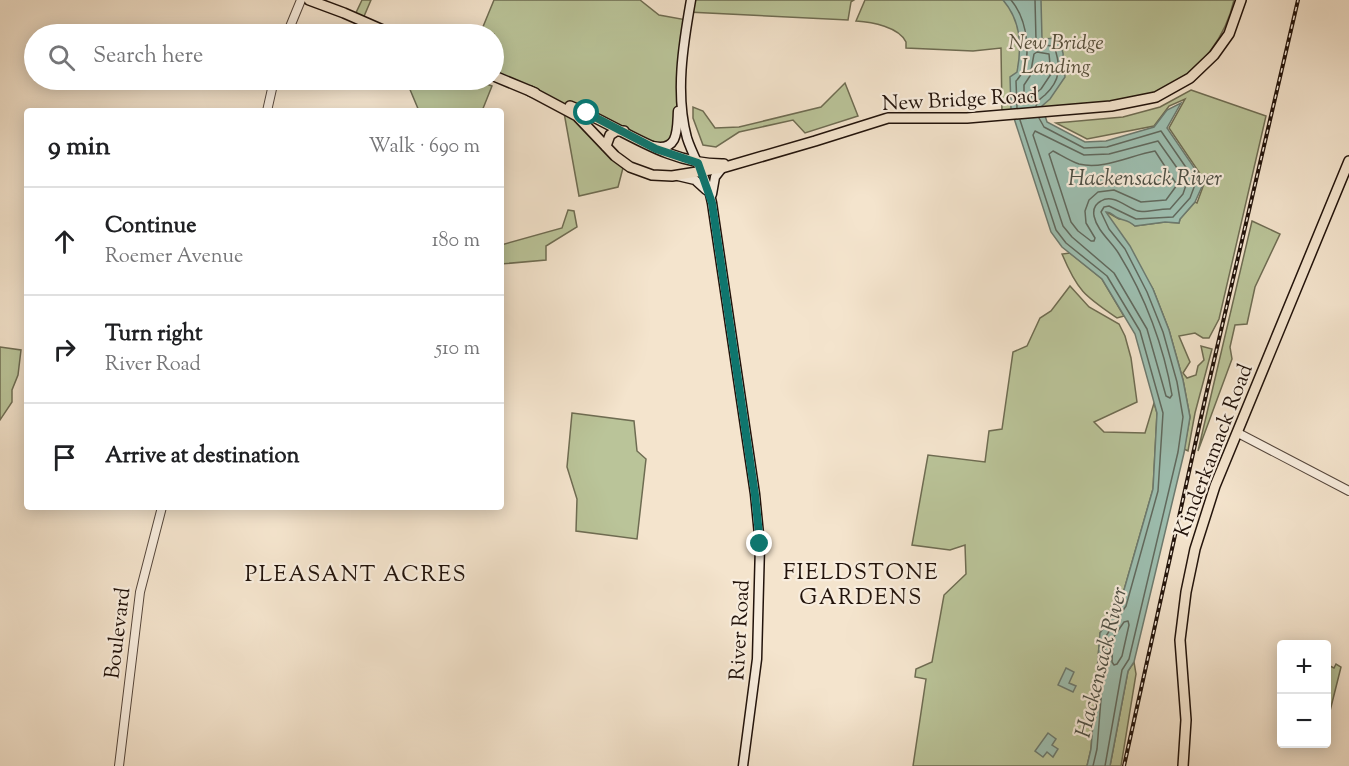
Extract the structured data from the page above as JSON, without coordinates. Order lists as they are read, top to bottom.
{
  "streets": {
    "main road": ["New Bridge Road", "Kinderkamack Road", "River Road"],
    "street": ["Boulevard"]
  },
  "crossings": [
    ["New Bridge Road", "River Road"]
  ],
  "districts": ["FIELDSTONE GARDENS", "PLEASANT ACRES"],
  "water": ["Hackensack River"],
  "parks": ["New Bridge Landing"],
  "page": {
    "search": "Search here",
    "heading": ["9 min", "Walk · 690 m"],
    "list": [
      ["Continue", "Roemer Avenue", "180 m"],
      ["Turn right", "River Road", "510 m"],
      "Arrive at destination"
    ],
    "map_buttons": ["+", "−"]
  }
}
